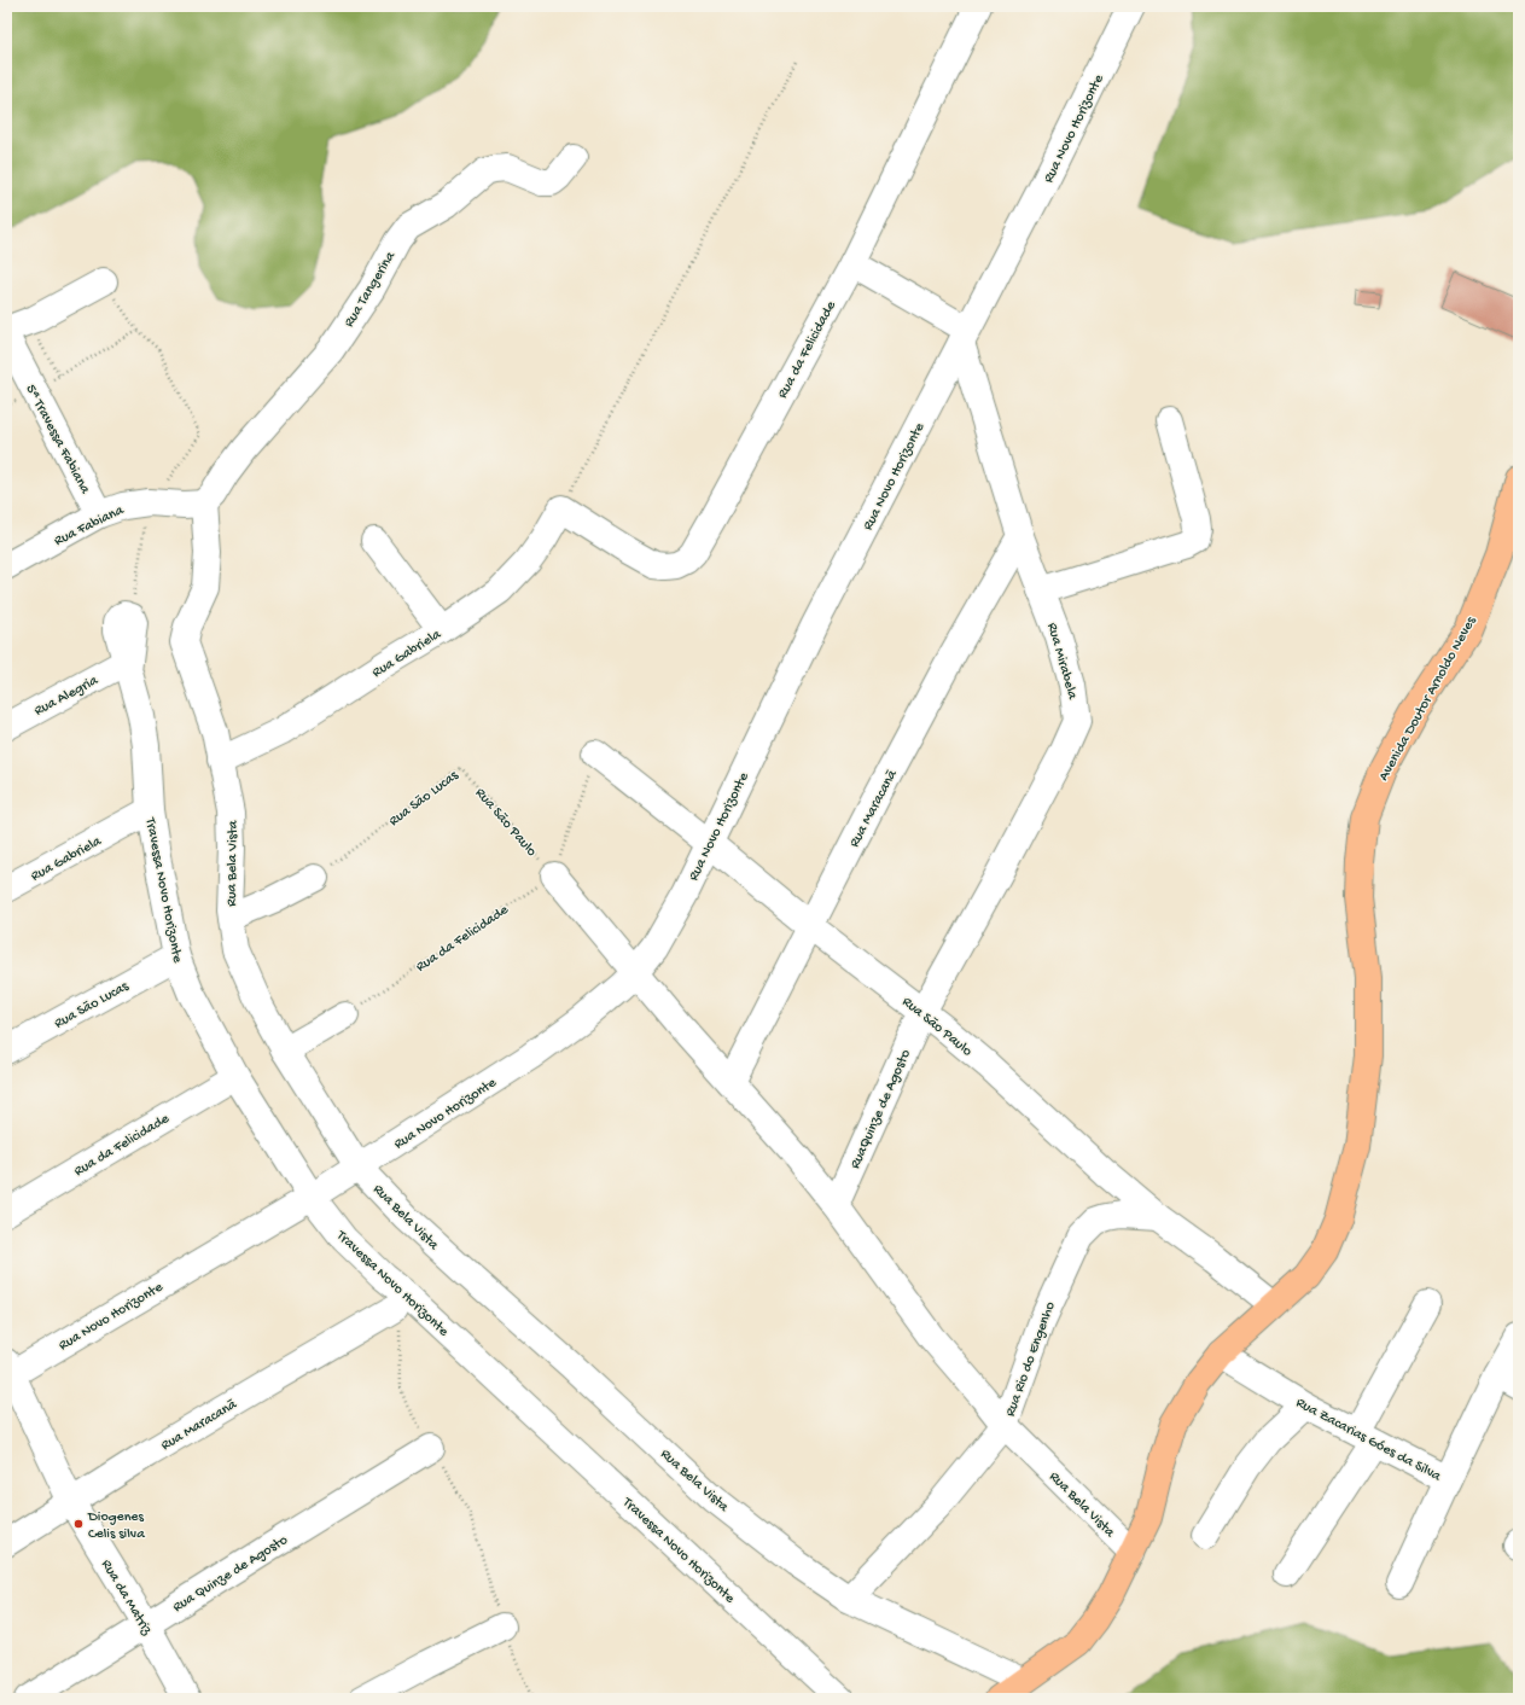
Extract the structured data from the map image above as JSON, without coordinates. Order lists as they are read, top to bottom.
{
  "streets": {
    "main road": ["Avenida Doutor Arnoldo Neves"],
    "street": [
      "Rua Novo Horizonte",
      "Rua Tangerina",
      "Rua da Felicidade",
      "5ª Travessa Fabiana",
      "Rua Fabiana",
      "Rua Gabriela",
      "Rua Mirabela",
      "Rua Alegria",
      "Rua São Lucas",
      "Rua Maracanã",
      "Rua São Paulo",
      "Rua Bela Vista",
      "Travessa Novo Horizonte",
      "RuaQuinze de Agosto",
      "Rua Rio do Engenho",
      "Rua Zacarias Góes da Silva",
      "Rua Quinze de Agosto",
      "Rua da Matriz"
    ]
  },
  "crossings": [
    ["Rua Novo Horizonte", "Rua Mirabela"],
    ["Rua Novo Horizonte", "Rua São Paulo"],
    ["Rua Novo Horizonte", "Rua Bela Vista"],
    ["Rua Novo Horizonte", "Travessa Novo Horizonte"],
    ["Rua Novo Horizonte", "Rua da Matriz"],
    ["Rua Tangerina", "Rua Fabiana"],
    ["Rua Tangerina", "Rua Bela Vista"],
    ["Rua da Felicidade", "Rua Gabriela"],
    ["Rua da Felicidade", "Rua São Paulo"],
    ["Rua da Felicidade", "Rua Bela Vista"],
    ["Rua da Felicidade", "Travessa Novo Horizonte"],
    ["5ª Travessa Fabiana", "Rua Fabiana"],
    ["Rua Fabiana", "Rua Bela Vista"],
    ["Rua Gabriela", "Rua Bela Vista"],
    ["Rua Gabriela", "Travessa Novo Horizonte"],
    ["Rua Mirabela", "Rua Maracanã"],
    ["Rua Mirabela", "Rua São Paulo"],
    ["Rua Mirabela", "RuaQuinze de Agosto"],
    ["Rua Alegria", "Travessa Novo Horizonte"],
    ["Avenida Doutor Arnoldo Neves", "Rua São Paulo"],
    ["Avenida Doutor Arnoldo Neves", "Rua Bela Vista"],
    ["Avenida Doutor Arnoldo Neves", "Rua Zacarias Góes da Silva"],
    ["Rua São Lucas", "Rua São Paulo"],
    ["Rua São Lucas", "Travessa Novo Horizonte"],
    ["Rua Maracanã", "Rua São Paulo"],
    ["Rua Maracanã", "Rua Bela Vista"],
    ["Rua Maracanã", "Rua da Matriz"],
    ["Rua São Paulo", "Rua Bela Vista"],
    ["Rua São Paulo", "RuaQuinze de Agosto"],
    ["Rua São Paulo", "Rua Rio do Engenho"],
    ["Rua Bela Vista", "RuaQuinze de Agosto"],
    ["Rua Bela Vista", "Rua Rio do Engenho"],
    ["Rua Quinze de Agosto", "Rua da Matriz"]
  ],
  "places": ["Diogenes Celis silva"]
}
